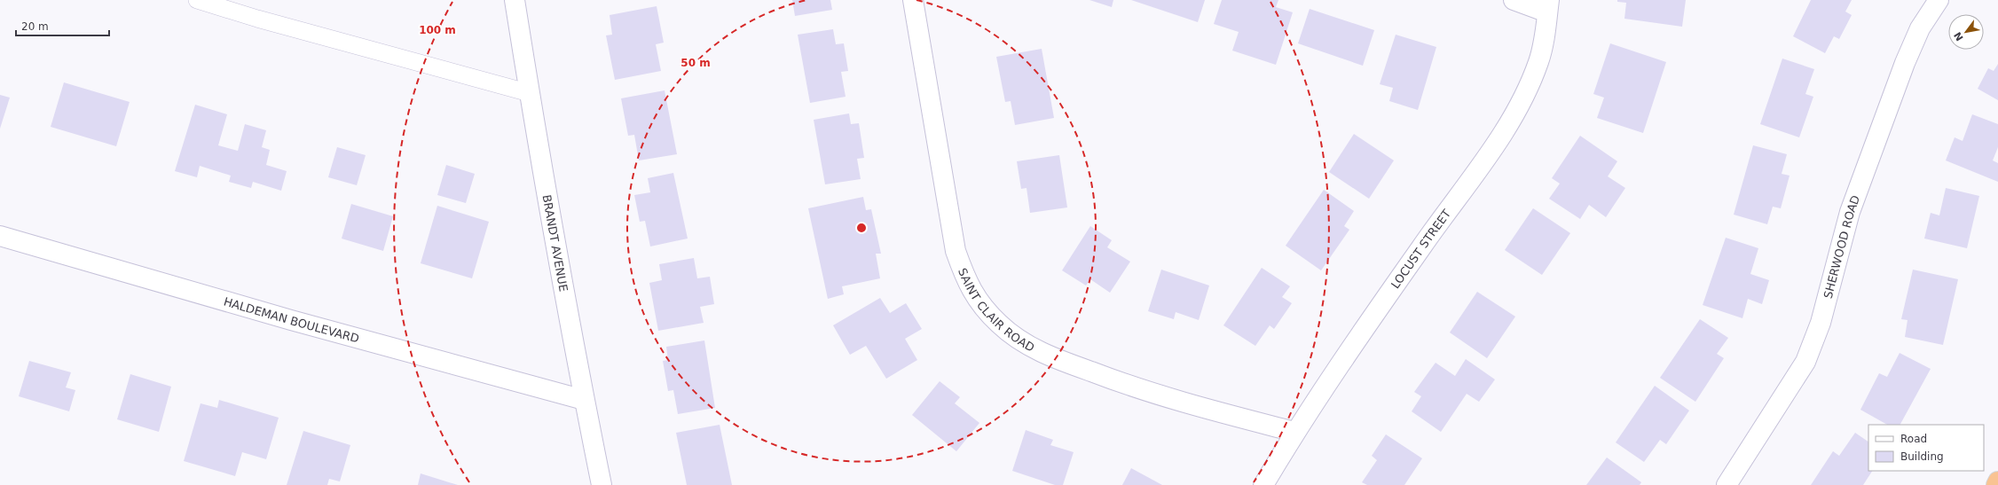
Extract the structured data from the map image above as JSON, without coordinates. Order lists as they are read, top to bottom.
{
  "streets": {
    "street": [
      "BRANDT AVENUE",
      "SHERWOOD ROAD",
      "LOCUST STREET",
      "SAINT CLAIR ROAD",
      "HALDEMAN BOULEVARD"
    ]
  },
  "crossings": [
    ["BRANDT AVENUE", "HALDEMAN BOULEVARD"],
    ["LOCUST STREET", "SAINT CLAIR ROAD"]
  ],
  "legend": ["Road", "Building"],
  "scale_bar": "20 m",
  "north": "bottom left",
  "rings": ["100 m", "50 m"]
}
